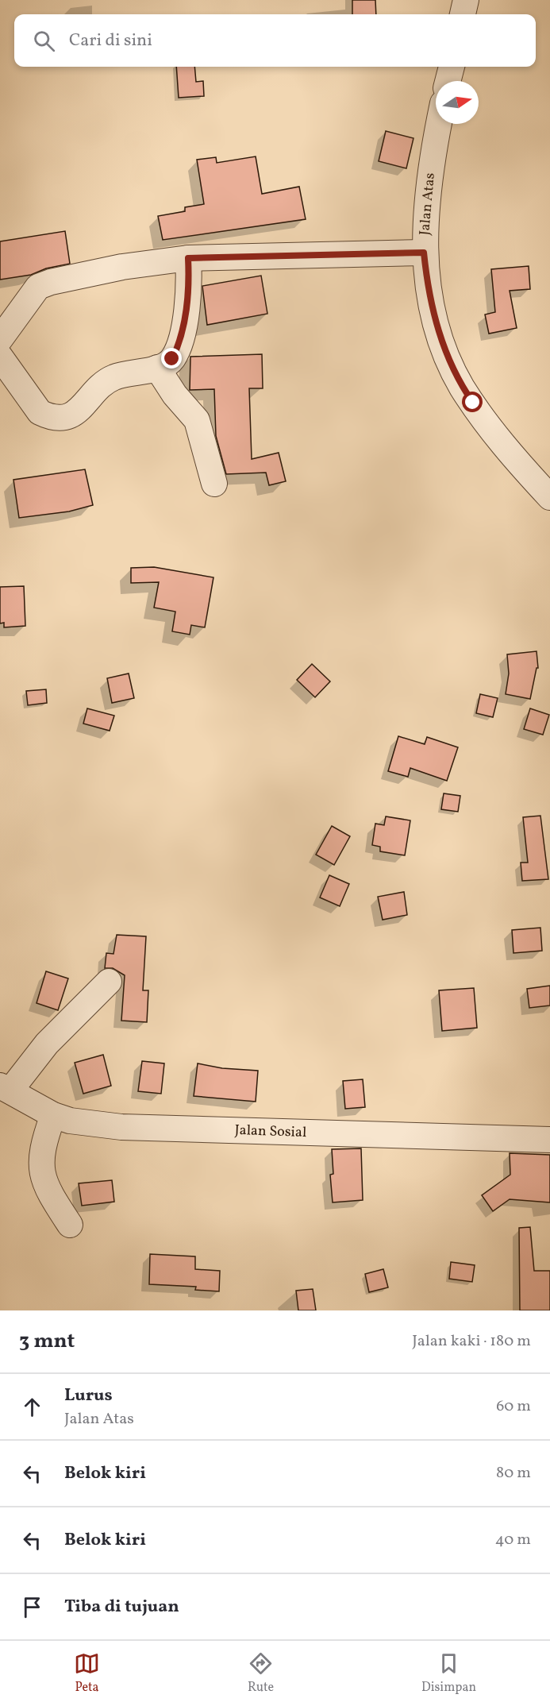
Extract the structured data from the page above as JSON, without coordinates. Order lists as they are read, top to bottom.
{
  "streets": {
    "street": ["Jalan Atas", "Jalan Sosial"]
  },
  "north": "right",
  "page": {
    "search": "Cari di sini",
    "heading": ["3 mnt", "Jalan kaki · 180 m"],
    "list": [
      ["Lurus", "Jalan Atas", "60 m"],
      ["Belok kiri", "80 m"],
      ["Belok kiri", "40 m"],
      "Tiba di tujuan"
    ],
    "nav": ["Peta", "Rute", "Disimpan"]
  }
}
